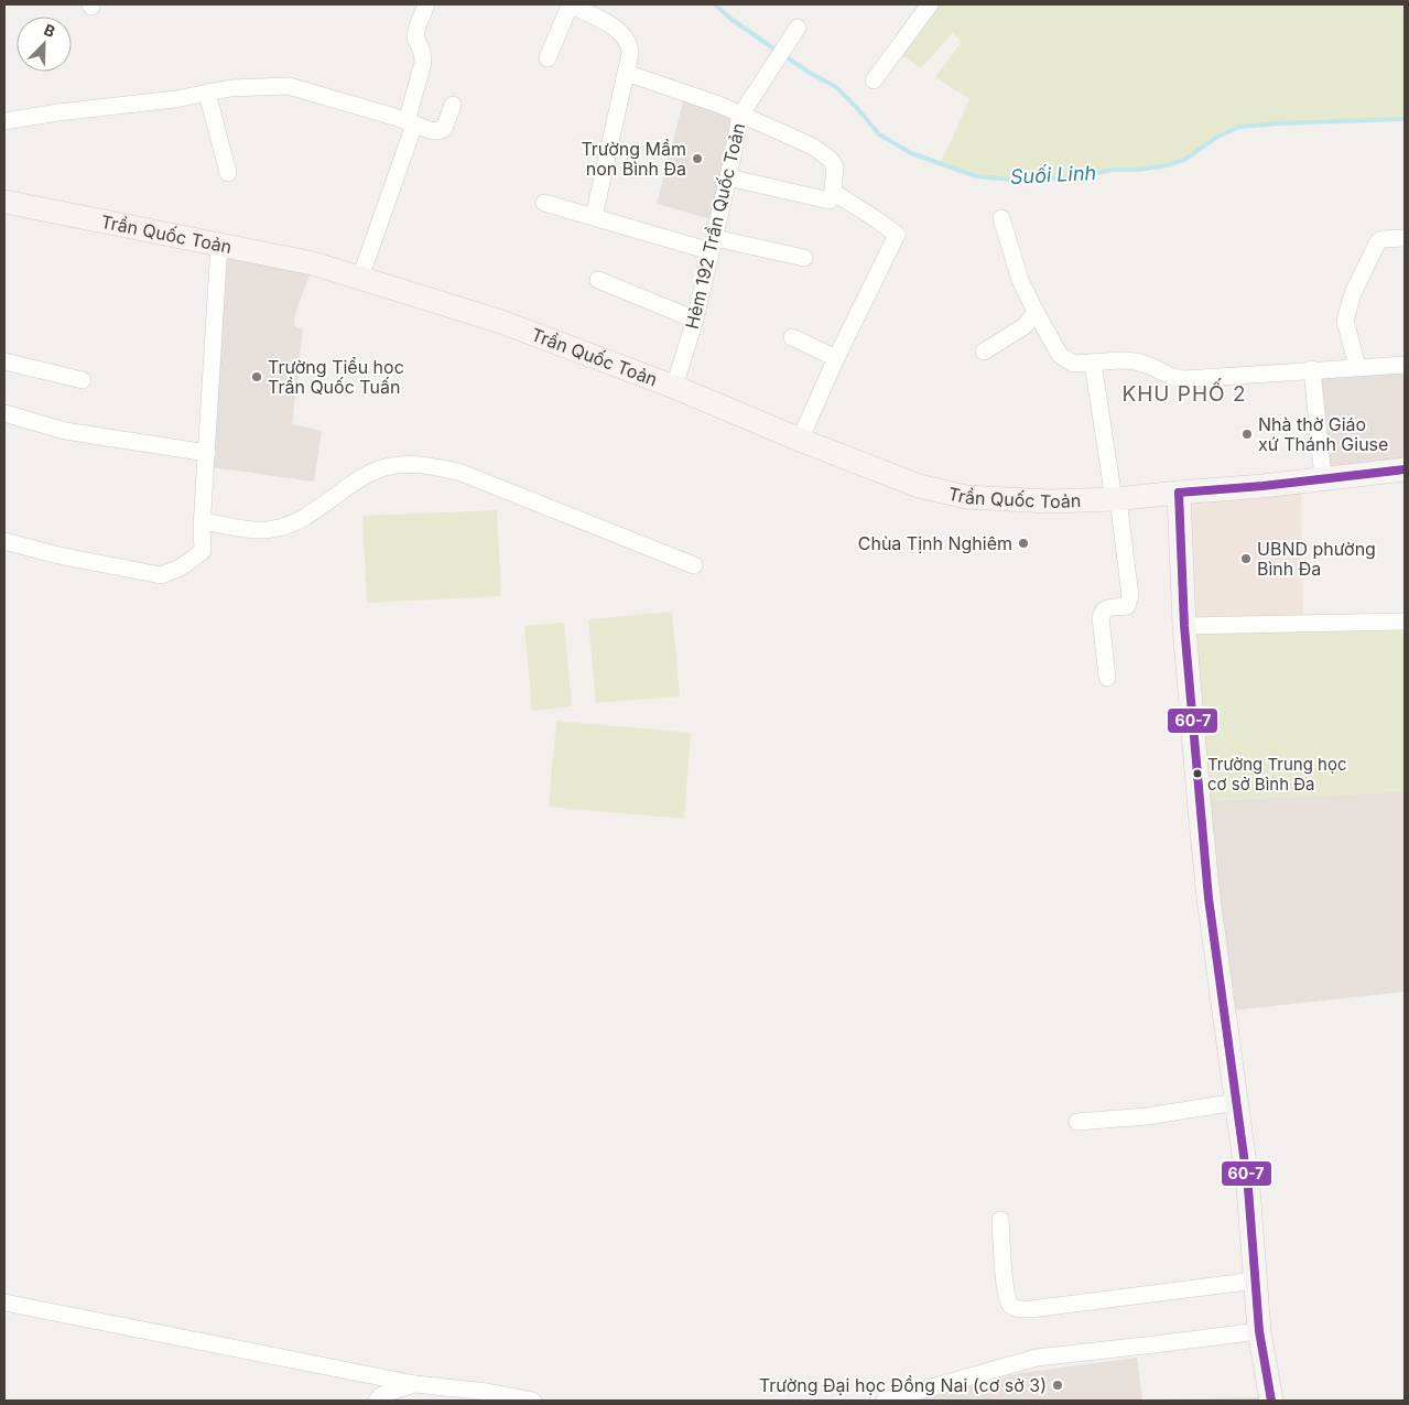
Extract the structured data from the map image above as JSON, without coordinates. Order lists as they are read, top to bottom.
{
  "streets": {
    "main road": ["Trần Quốc Toản"],
    "street": ["Hẻm 192 Trần Quốc Toản"]
  },
  "crossings": [
    ["Hẻm 192 Trần Quốc Toản", "Trần Quốc Toản"]
  ],
  "districts": ["KHU PHỐ 2"],
  "water": ["Suối Linh"],
  "places": [
    "Trường Mầm non Bình Đa",
    "Trường Tiểu học Trần Quốc Tuấn",
    "Nhà thờ Giáo xứ Thánh Giuse",
    "Chùa Tịnh Nghiêm",
    "UBND phường Bình Đa",
    "Trường Trung học cơ sở Bình Đa",
    "Trường Đại học Đồng Nai (cơ sở 3)"
  ],
  "lines": ["transit line 60-7"],
  "north": "top right"
}
